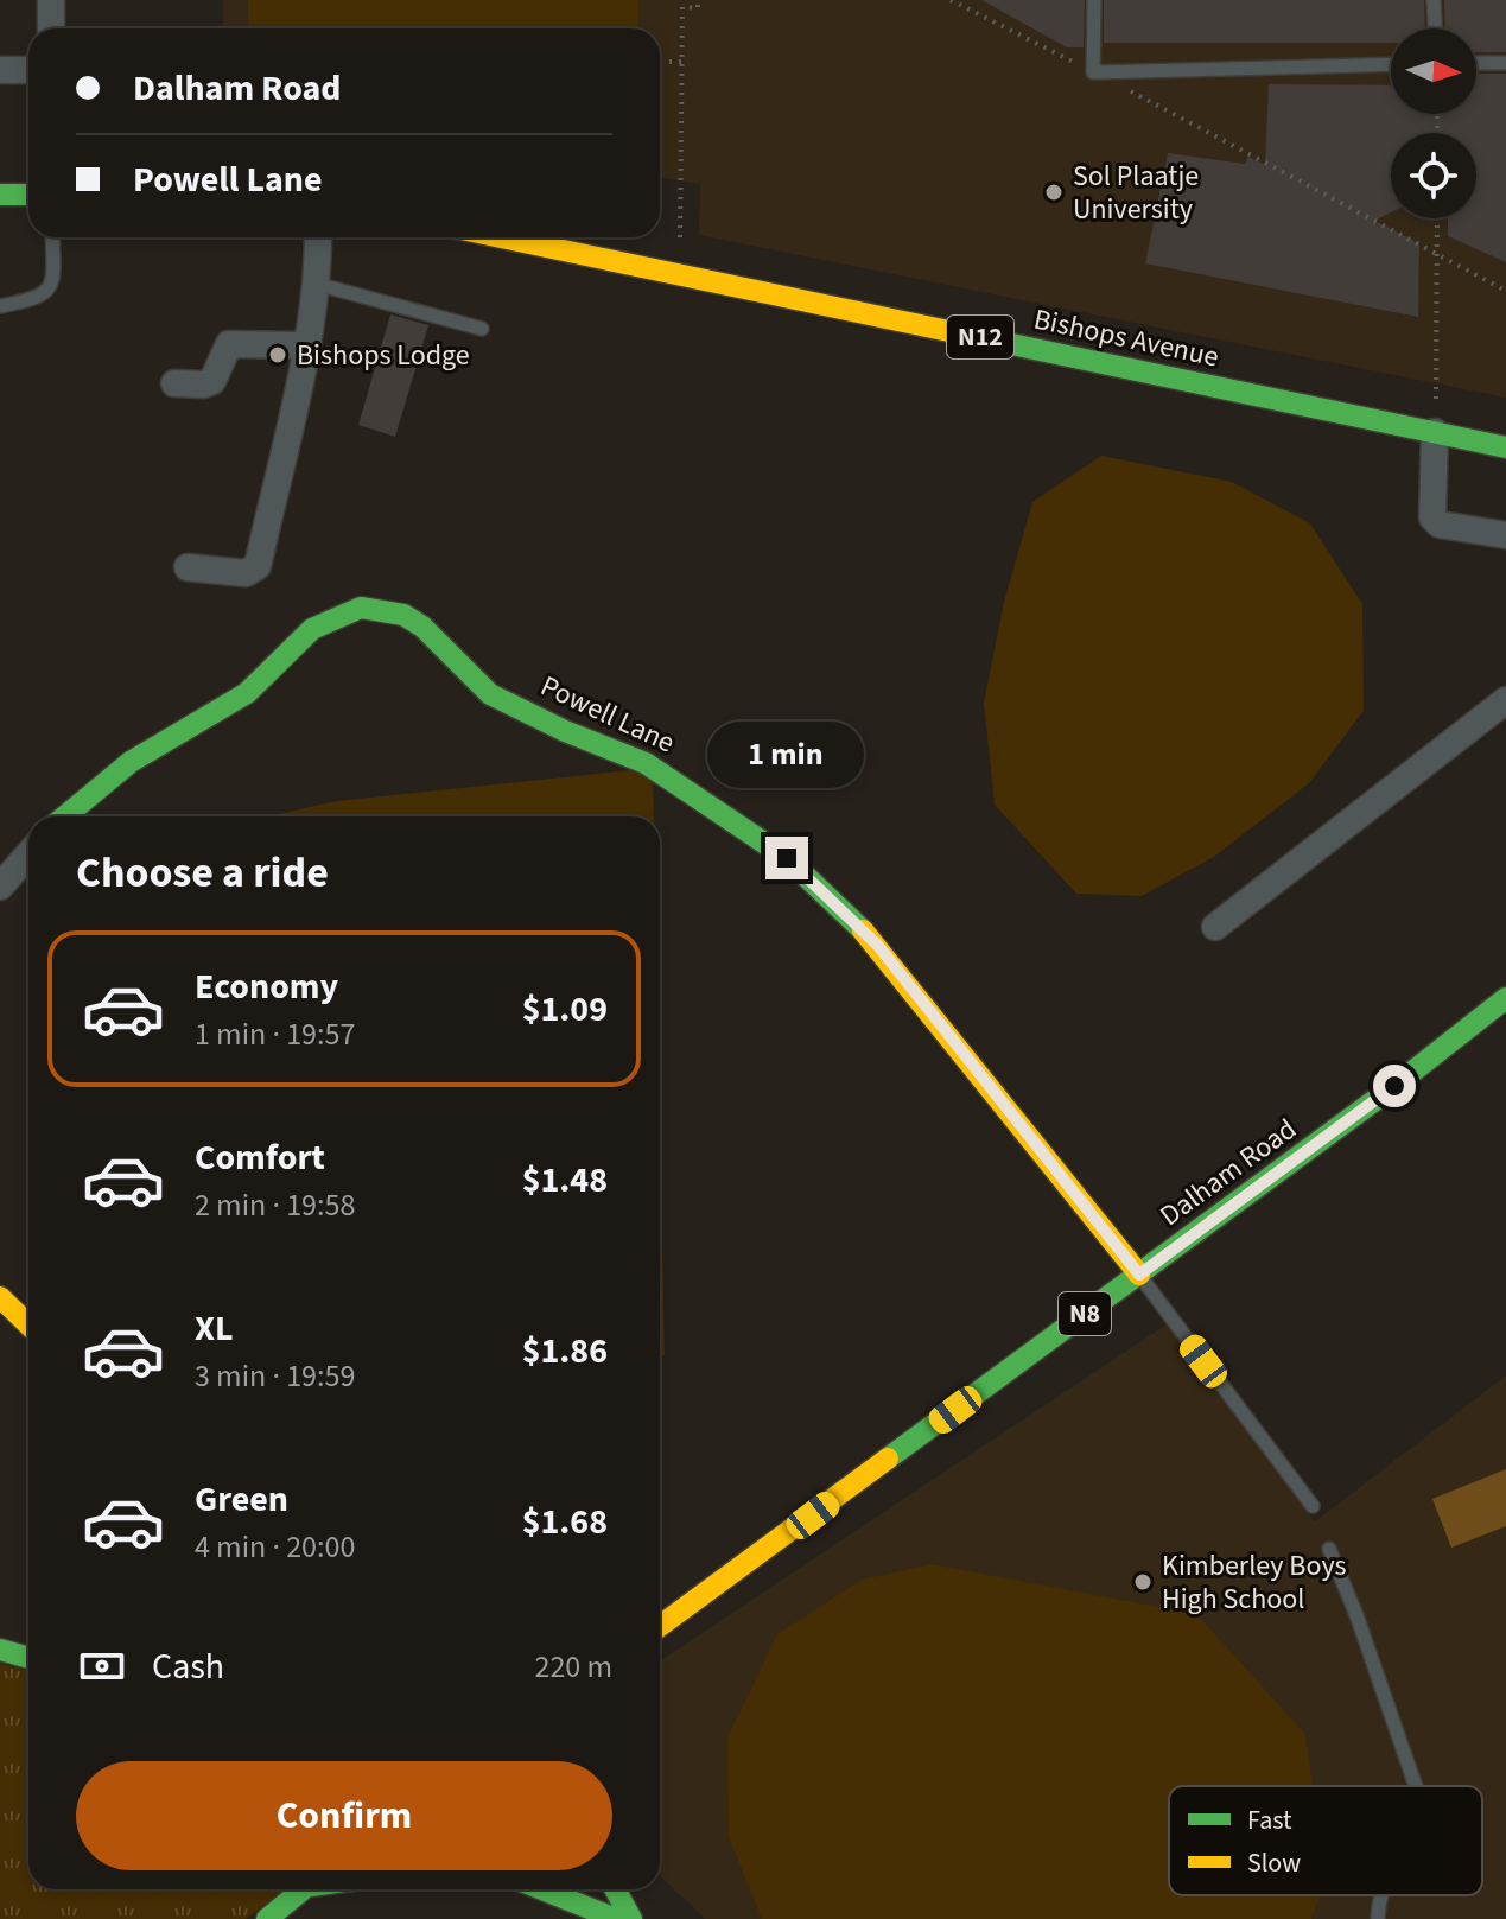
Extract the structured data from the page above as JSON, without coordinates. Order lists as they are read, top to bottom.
{
  "streets": {
    "main road": [
      "N12",
      "Bishops Avenue",
      "Powell Lane",
      "Dalham Road",
      "N8"
    ]
  },
  "crossings": [
    ["Powell Lane", "Dalham Road"]
  ],
  "places": ["Sol Plaatje University", "Bishops Lodge", "Kimberley Boys High School"],
  "legend": ["Fast", "Slow"],
  "north": "right",
  "page": {
    "banner": ["Dalham Road", "Powell Lane"],
    "bubble": "1 min",
    "heading": "Choose a ride",
    "list": [
      {
        "name": "Economy",
        "note": "1 min · 19:57",
        "value": "$1.09"
      },
      {
        "name": "Comfort",
        "note": "2 min · 19:58",
        "value": "$1.48"
      },
      {
        "name": "XL",
        "note": "3 min · 19:59",
        "value": "$1.86"
      },
      {
        "name": "Green",
        "note": "4 min · 20:00",
        "value": "$1.68"
      }
    ],
    "pay": ["Cash", "220 m"],
    "buttons": "Confirm"
  }
}
